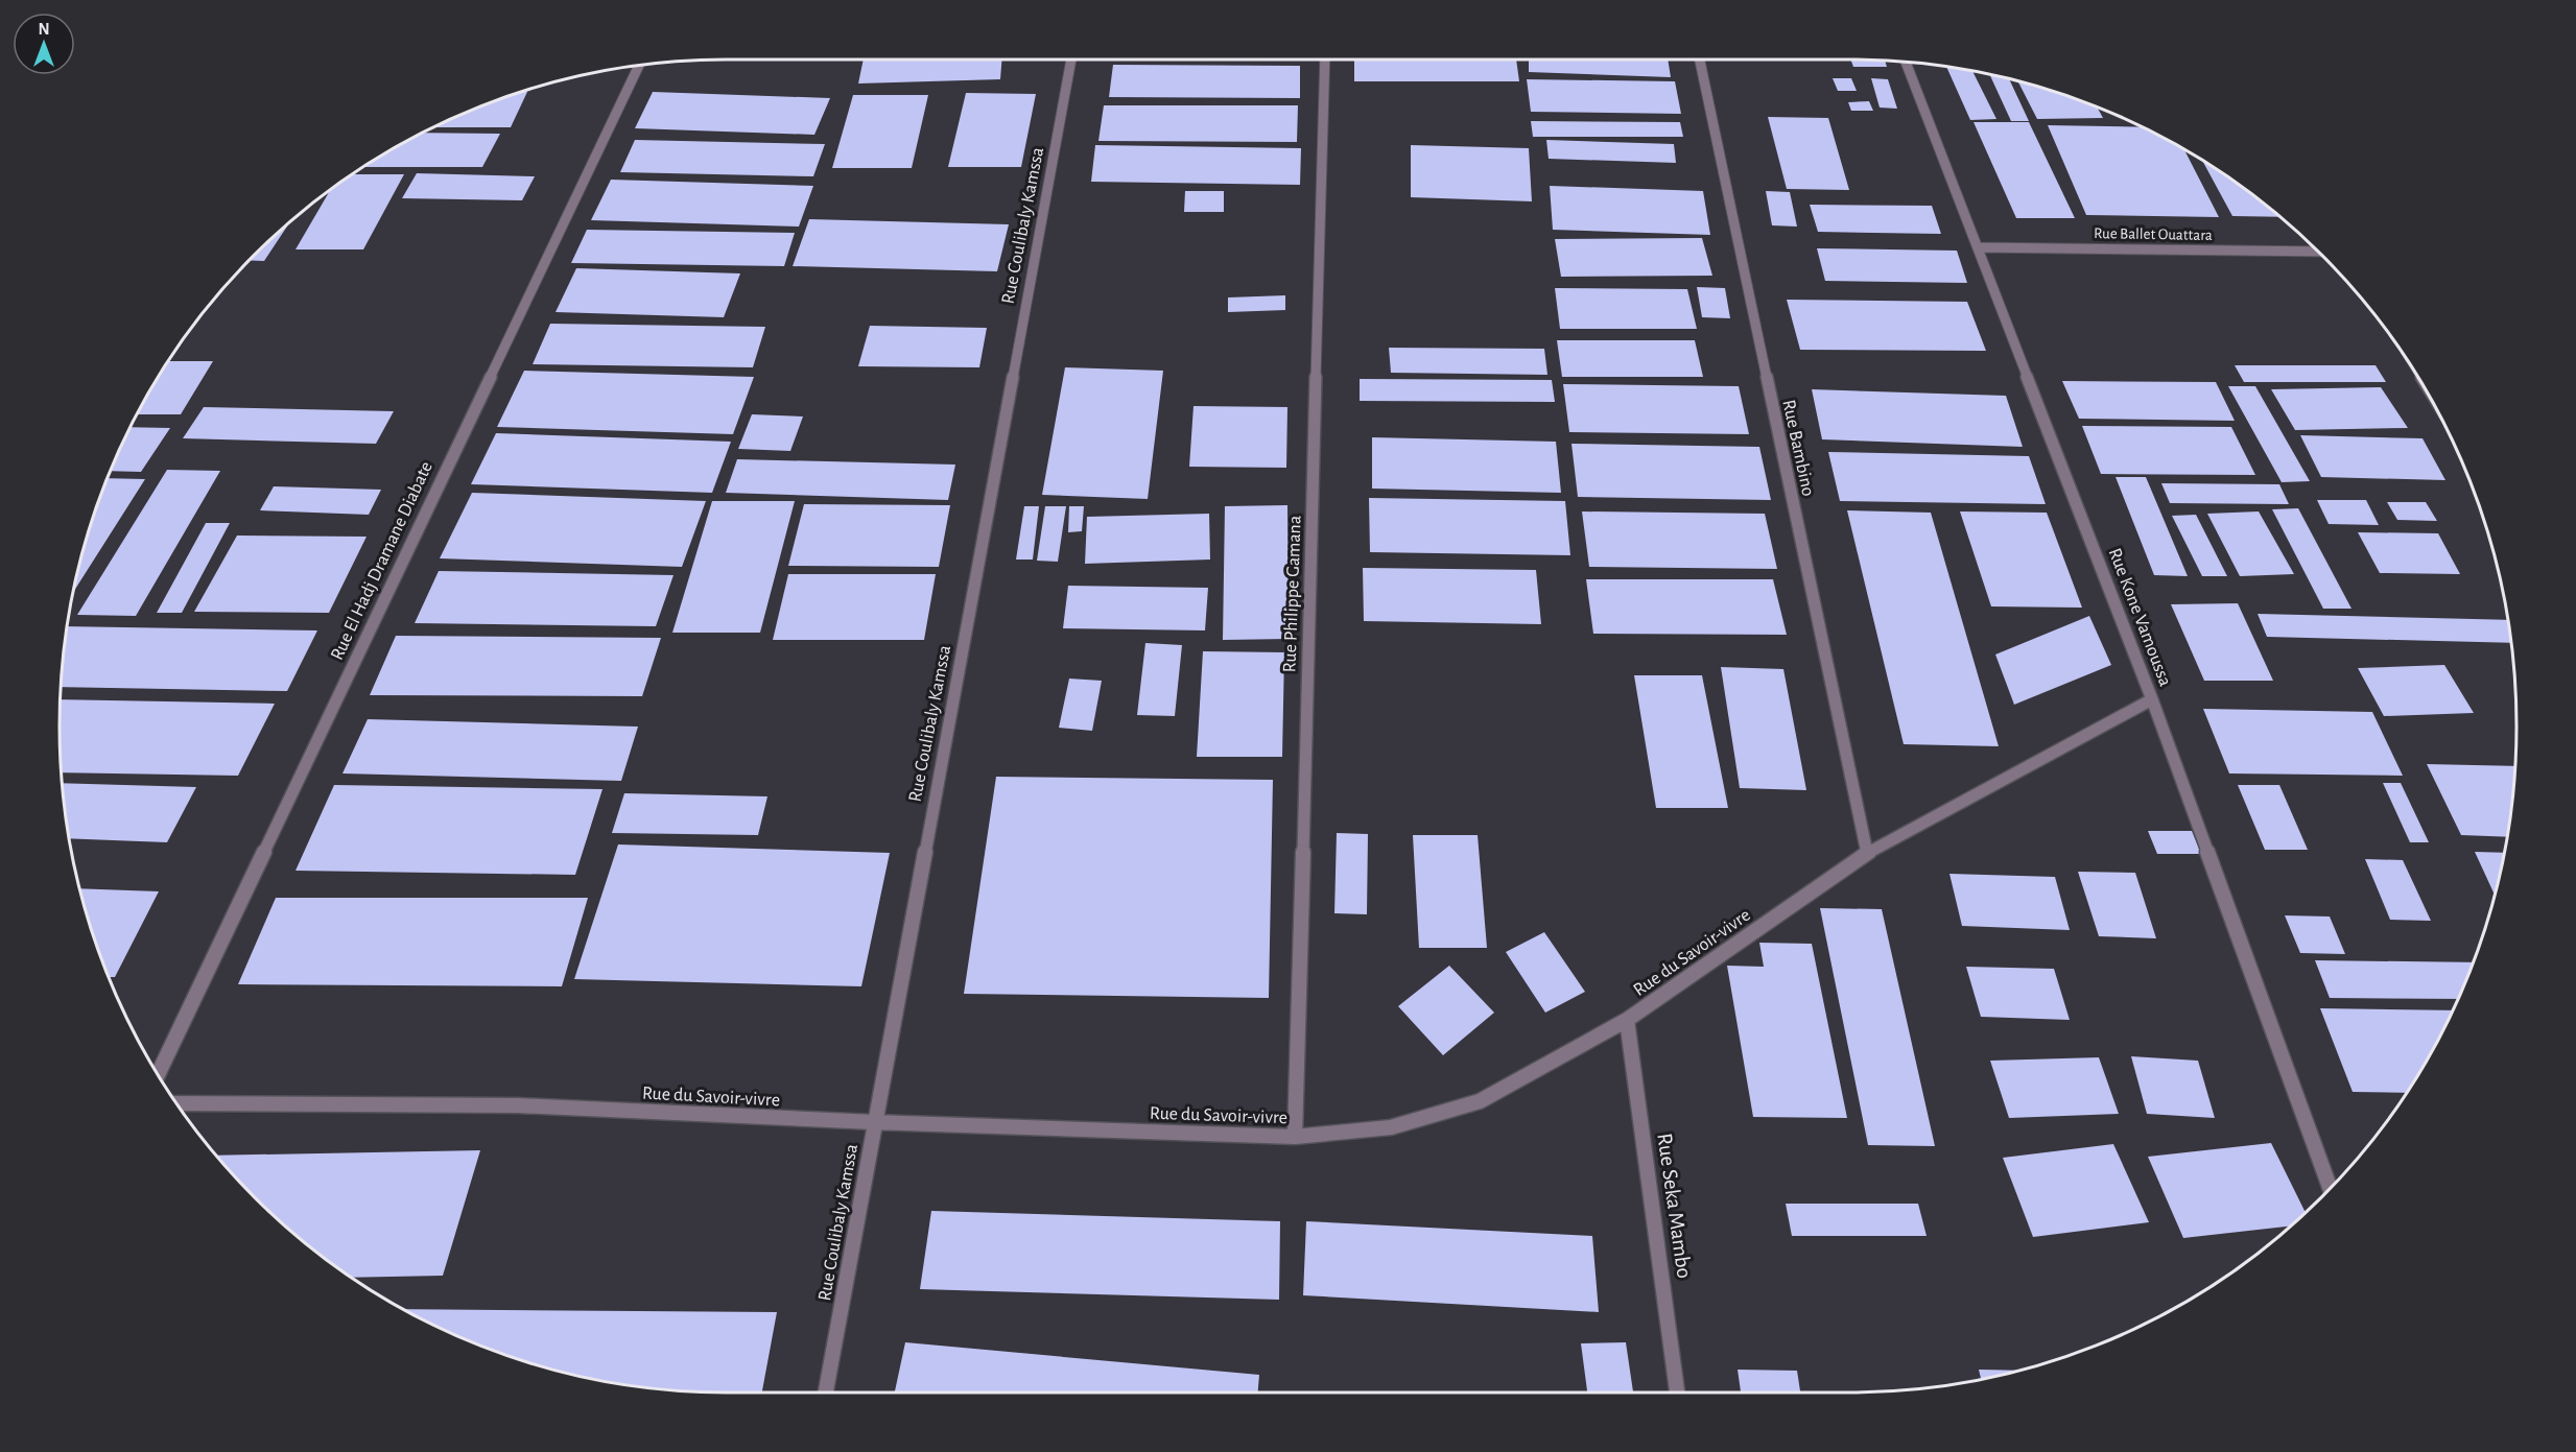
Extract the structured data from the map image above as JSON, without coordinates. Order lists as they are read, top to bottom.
{
  "streets": {
    "street": [
      "Rue Coulibaly Kamssa",
      "Rue Ballet Ouattara",
      "Rue Bambino",
      "Rue El Hadj Dramane Diabate",
      "Rue Philippe Gamana",
      "Rue Kone Vamoussa",
      "Rue du Savoir-vivre",
      "Rue Seka Mambo"
    ]
  },
  "crossings": [
    ["Rue Coulibaly Kamssa", "Rue du Savoir-vivre"],
    ["Rue Ballet Ouattara", "Rue Kone Vamoussa"],
    ["Rue Bambino", "Rue du Savoir-vivre"],
    ["Rue Philippe Gamana", "Rue du Savoir-vivre"],
    ["Rue Kone Vamoussa", "Rue du Savoir-vivre"],
    ["Rue du Savoir-vivre", "Rue Seka Mambo"]
  ],
  "north": "top"
}
